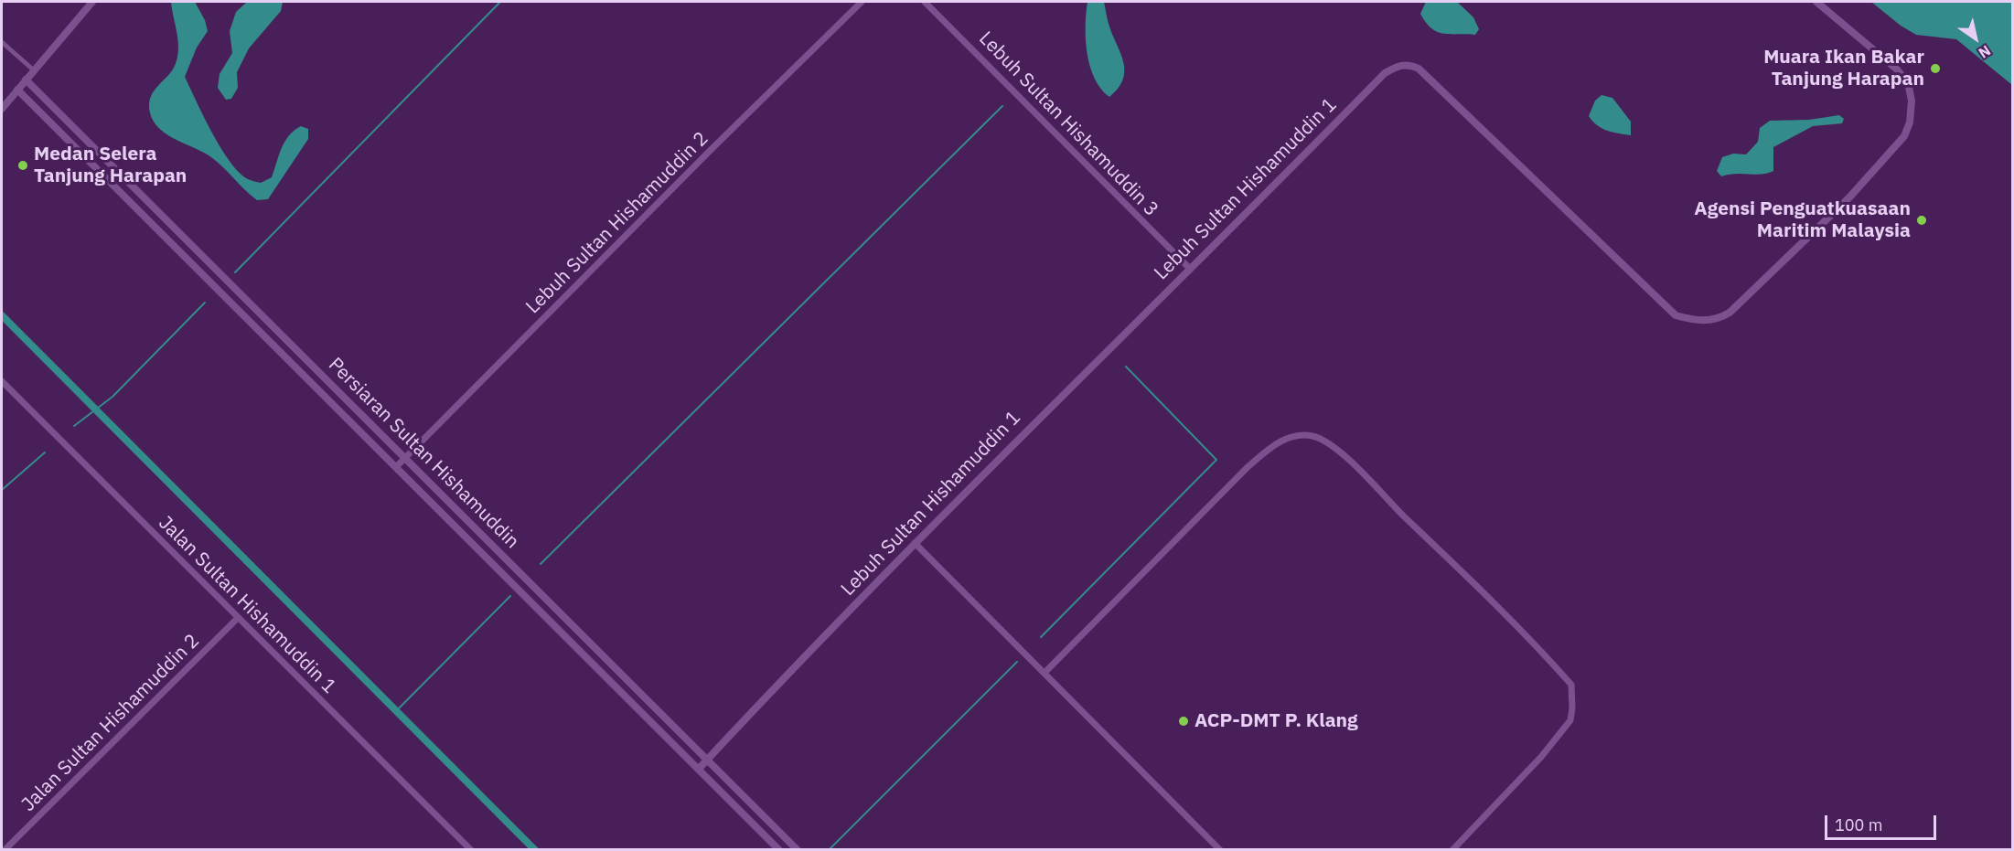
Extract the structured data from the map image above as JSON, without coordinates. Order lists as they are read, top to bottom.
{
  "streets": {
    "street": [
      "Lebuh Sultan Hishamuddin 3",
      "Lebuh Sultan Hishamuddin 1",
      "Lebuh Sultan Hishamuddin 2",
      "Persiaran Sultan Hishamuddin",
      "Jalan Sultan Hishamuddin 1",
      "Jalan Sultan Hishamuddin 2"
    ]
  },
  "crossings": [
    ["Lebuh Sultan Hishamuddin 3", "Lebuh Sultan Hishamuddin 1"],
    ["Lebuh Sultan Hishamuddin 1", "Persiaran Sultan Hishamuddin"],
    ["Lebuh Sultan Hishamuddin 2", "Persiaran Sultan Hishamuddin"],
    ["Jalan Sultan Hishamuddin 1", "Jalan Sultan Hishamuddin 2"]
  ],
  "places": [
    "Muara Ikan Bakar Tanjung Harapan",
    "Medan Selera Tanjung Harapan",
    "Agensi Penguatkuasaan Maritim Malaysia",
    "ACP-DMT P. Klang"
  ],
  "scale_bar": "100 m",
  "north": "bottom right"
}
